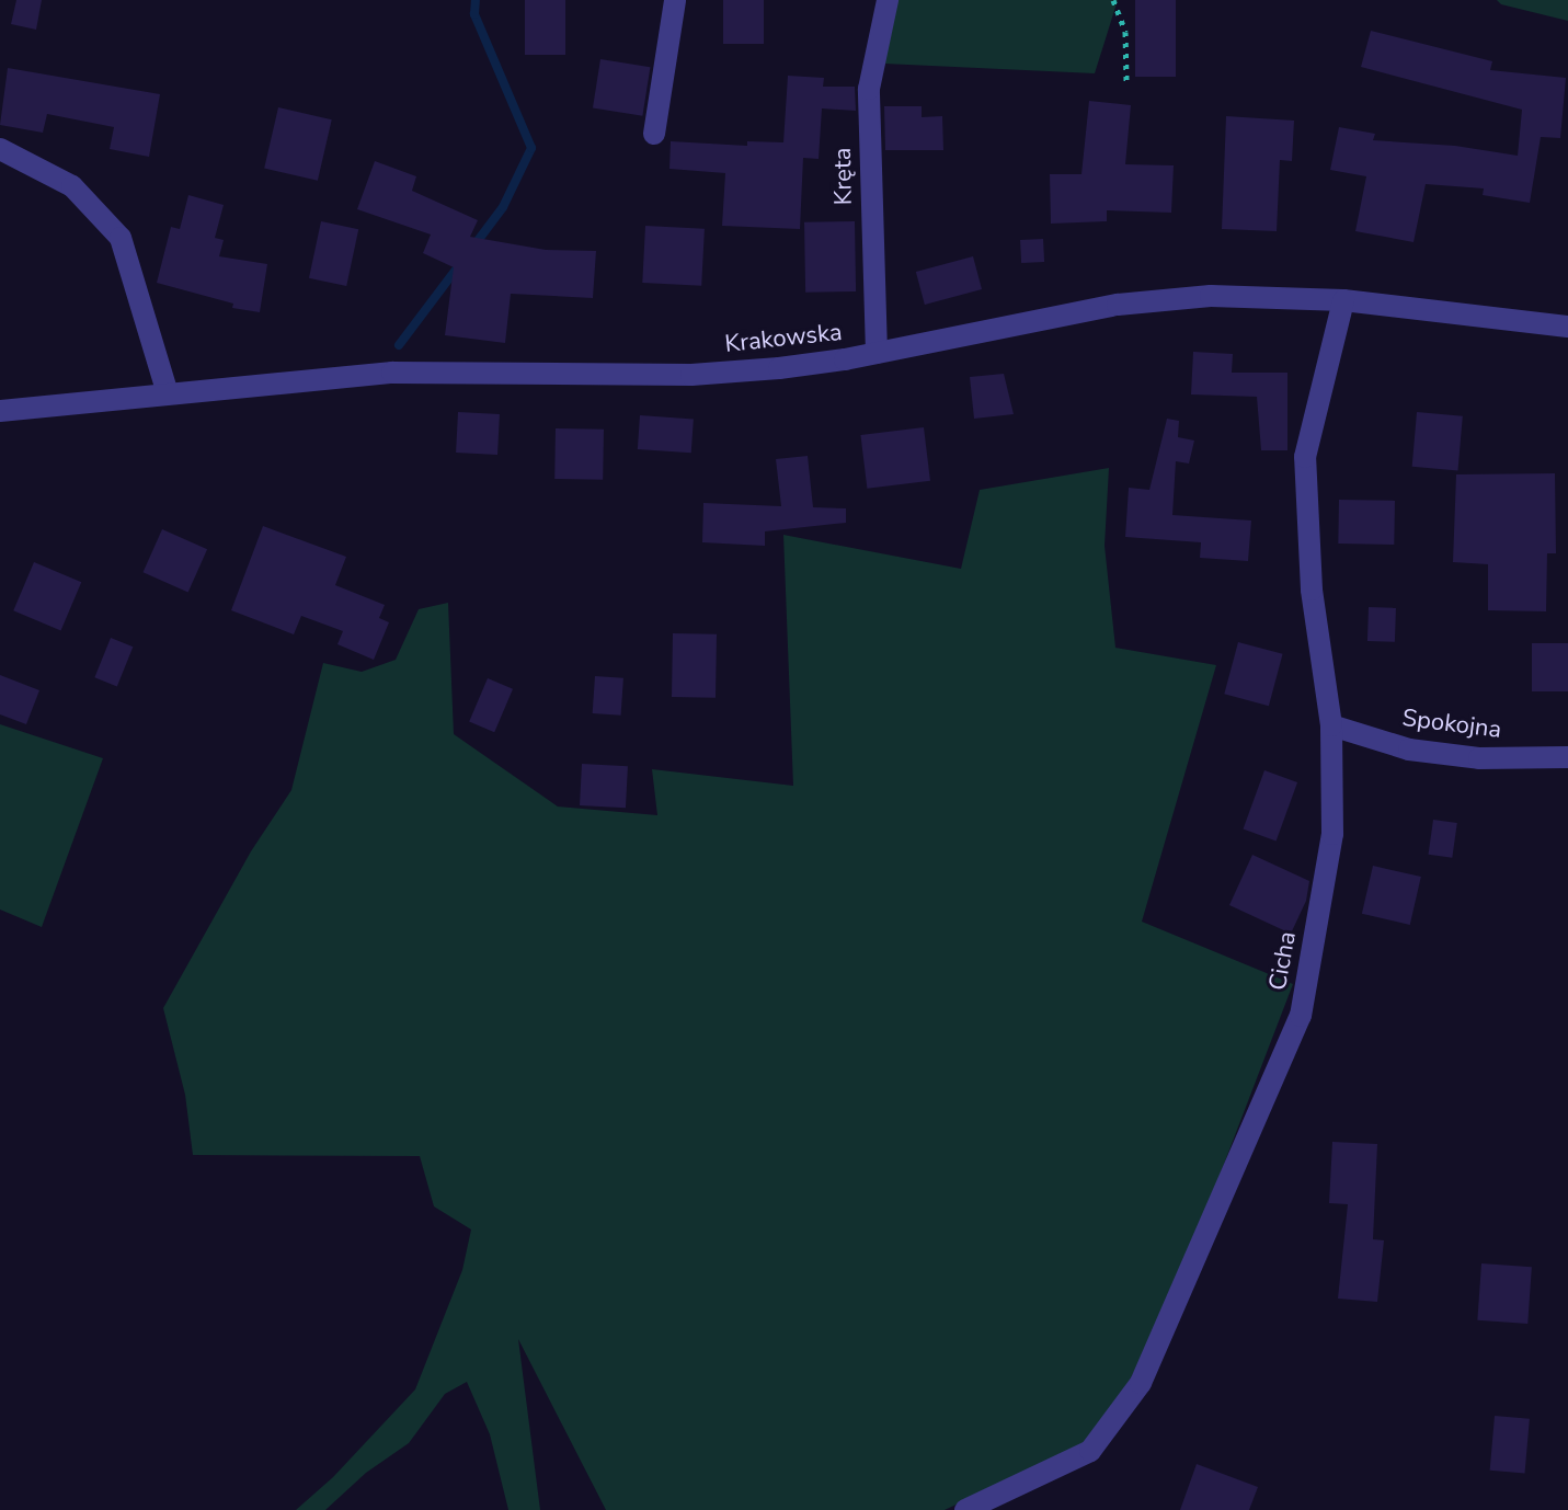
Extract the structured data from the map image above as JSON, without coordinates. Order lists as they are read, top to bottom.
{
  "streets": {
    "street": [
      "Kręta",
      "Krakowska",
      "Spokojna",
      "Cicha"
    ]
  },
  "crossings": [
    ["Kręta", "Krakowska"],
    ["Krakowska", "Cicha"],
    ["Spokojna", "Cicha"]
  ]
}
